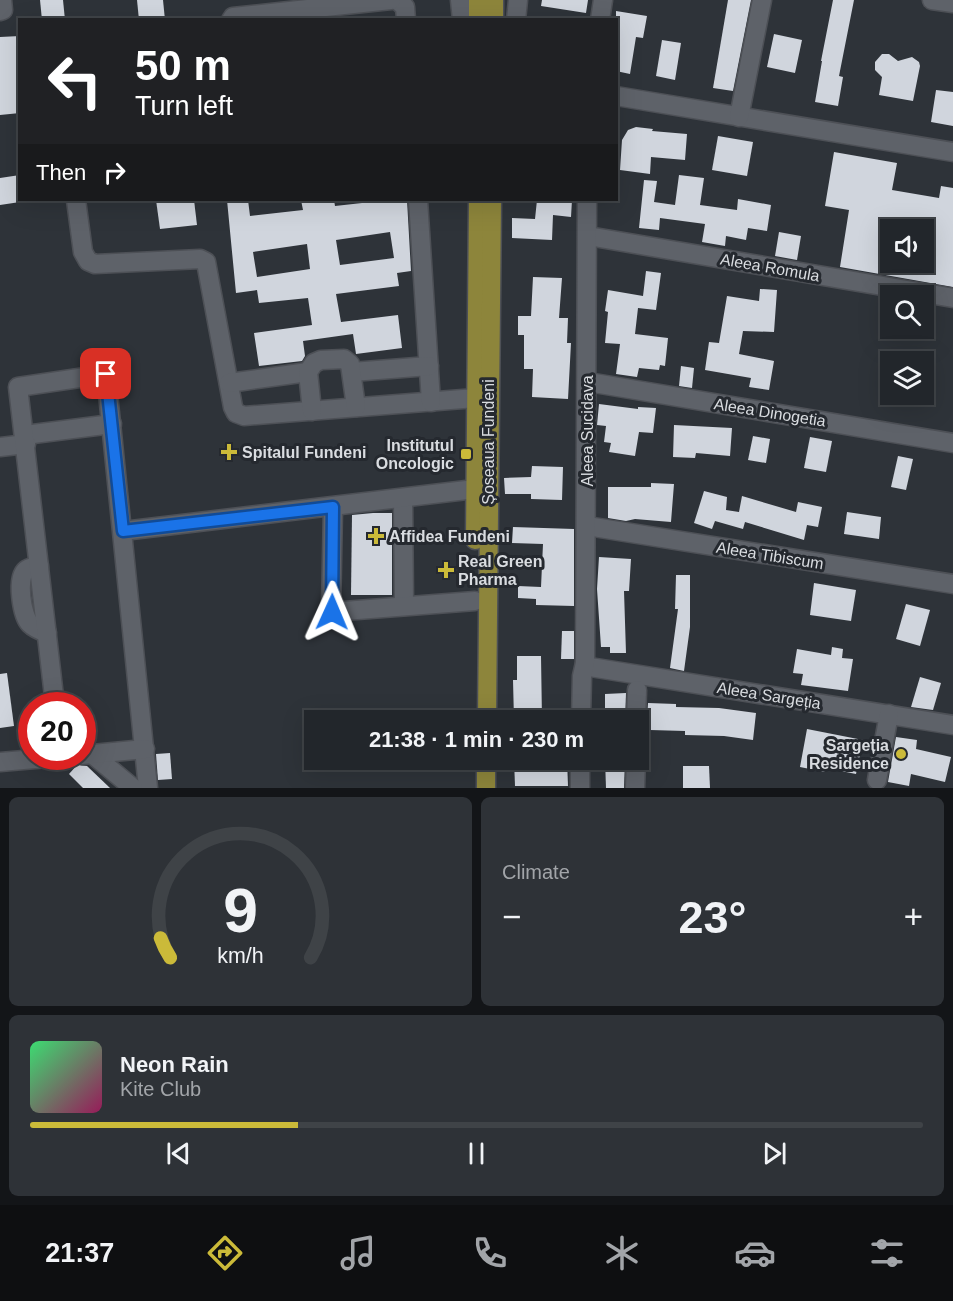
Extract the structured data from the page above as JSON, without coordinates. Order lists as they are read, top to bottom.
{
  "streets": {
    "main road": ["Șoseaua Fundeni"],
    "street": [
      "Aleea Romula",
      "Aleea Dinogetia",
      "Aleea Sucidava",
      "Aleea Tibiscum",
      "Aleea Sargeția"
    ]
  },
  "crossings": [
    ["Aleea Romula", "Aleea Sucidava"],
    ["Aleea Dinogetia", "Aleea Sucidava"],
    ["Aleea Sucidava", "Aleea Tibiscum"],
    ["Aleea Sucidava", "Aleea Sargeția"]
  ],
  "places": {
    "health": ["Spitalul Fundeni", "Affidea Fundeni", "Real Green Pharma"],
    "transit": ["Institutul Oncologic"],
    "other": ["Sargeția Residence"]
  },
  "page": {
    "turn": ["50 m", "Turn left"],
    "then": "Then",
    "limit": "20",
    "trip": "21:38 · 1 min · 230 m",
    "tile": "Climate",
    "heat": ["−", "23°", "+"],
    "song": ["Neon Rain", "Kite Club"],
    "tabs": "21:37",
    "gauge": ["9", "km/h"]
  }
}
